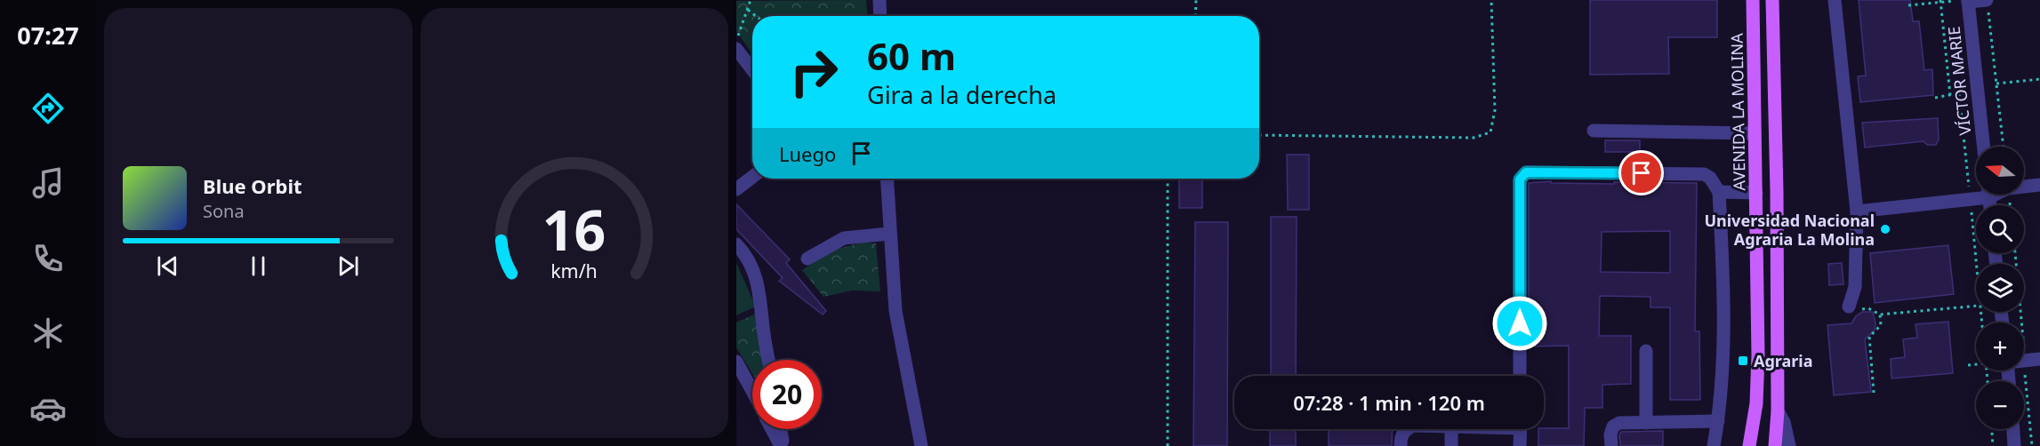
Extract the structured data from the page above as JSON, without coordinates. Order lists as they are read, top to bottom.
{
  "streets": {
    "main road": ["AVENIDA LA MOLINA"],
    "street": ["VÍCTOR MARIE"]
  },
  "places": {
    "other": ["Universidad Nacional Agraria La Molina"],
    "transit": ["Agraria"]
  },
  "north": "left",
  "page": {
    "tabs": "07:27",
    "turn": ["60 m", "Gira a la derecha"],
    "then": "Luego",
    "map_buttons": ["+", "−"],
    "song": ["Blue Orbit", "Sona"],
    "limit": "20",
    "trip": "07:28 · 1 min · 120 m",
    "gauge": ["16", "km/h"]
  }
}
